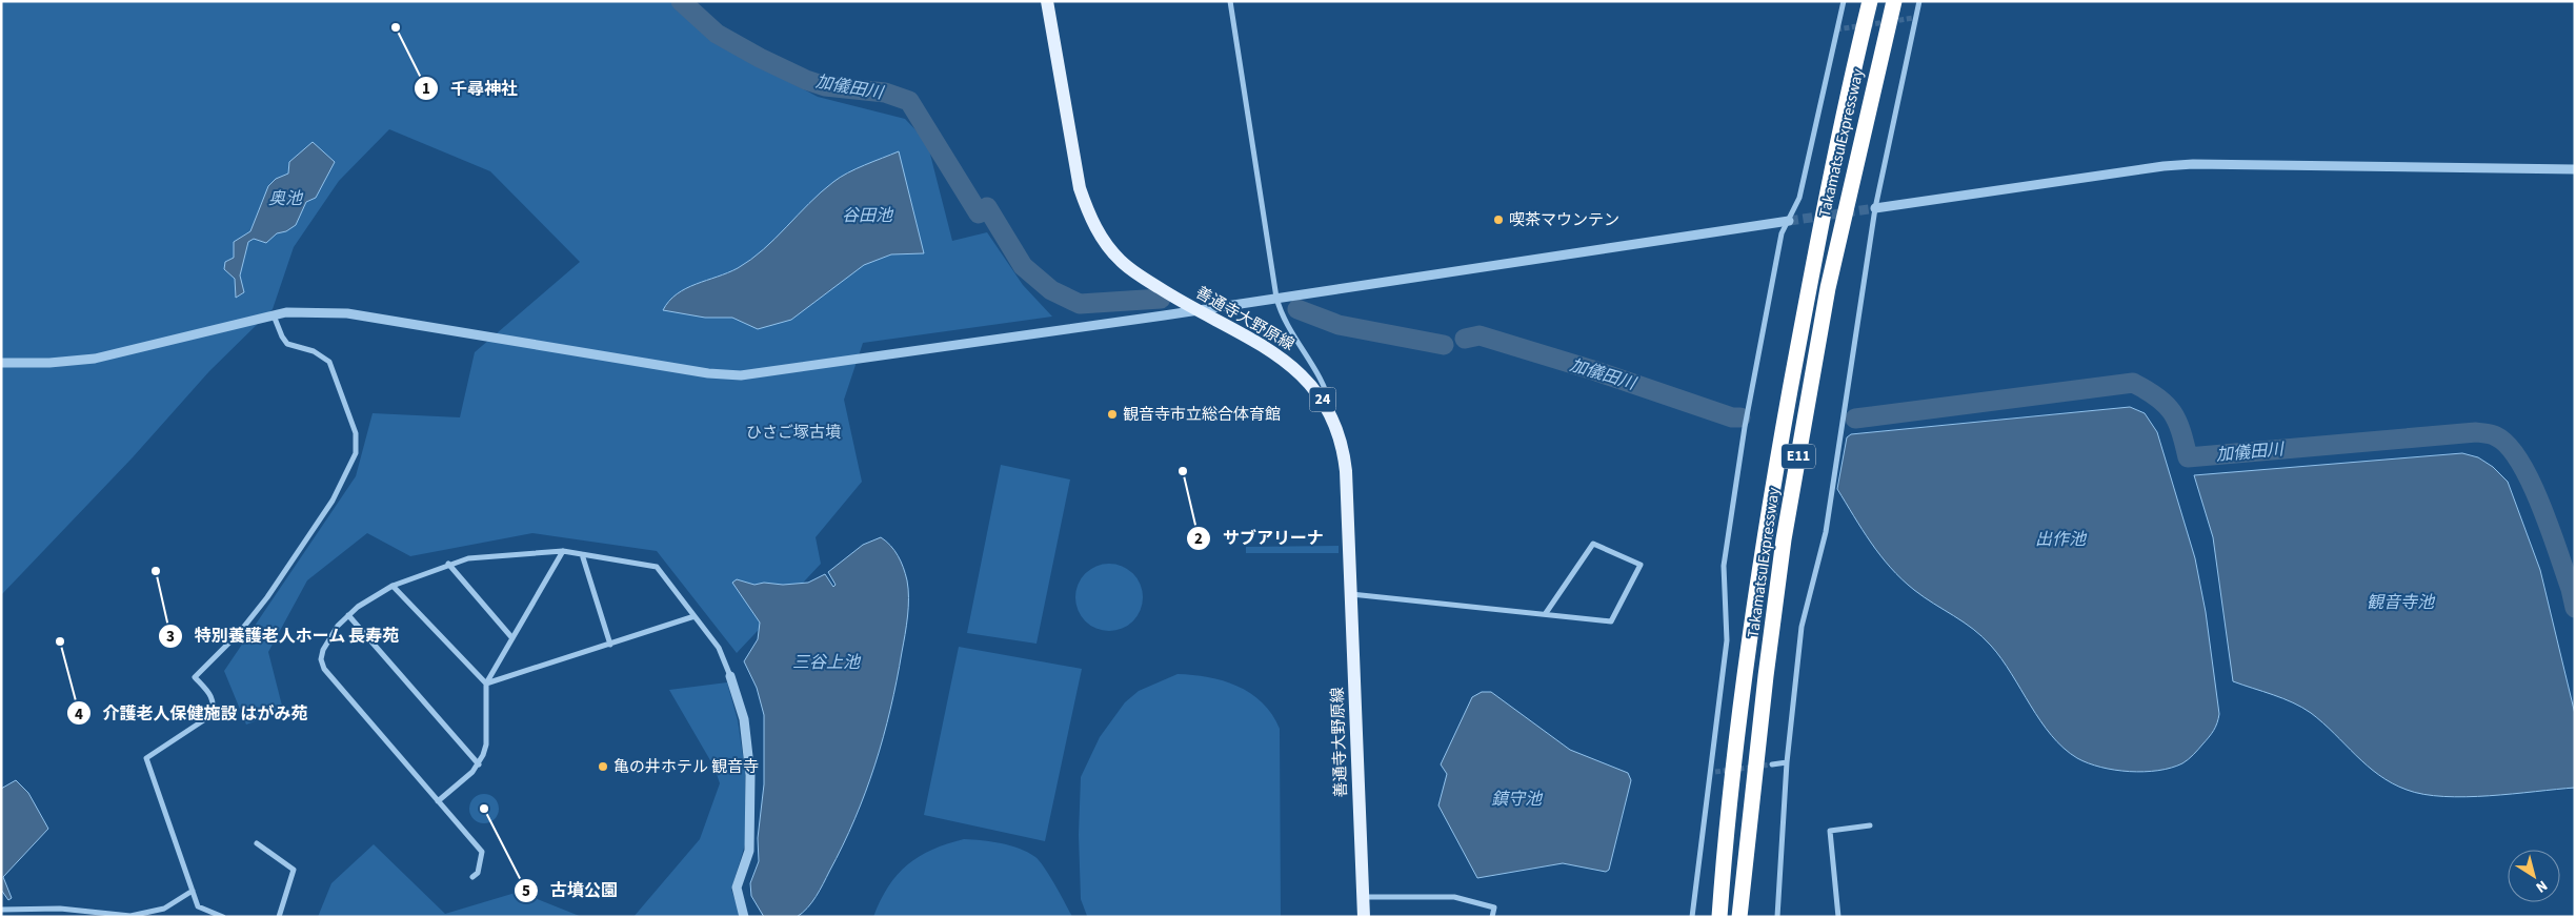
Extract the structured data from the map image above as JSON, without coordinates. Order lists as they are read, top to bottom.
{
  "streets": {
    "highway": ["Takamatsu Expressway", "E11"],
    "main road": ["善通寺大野原線", "24"]
  },
  "water": [
    "加儀田川",
    "奥池",
    "谷田池",
    "出作池",
    "観音寺池",
    "三谷上池",
    "鎮守池"
  ],
  "parks": ["ひさご塚古墳"],
  "places": [
    "千尋神社",
    "喫茶マウンテン",
    "観音寺市立総合体育館",
    "サブアリーナ",
    "特別養護老人ホーム 長寿苑",
    "介護老人保健施設 はがみ苑",
    "亀の井ホテル 観音寺",
    "古墳公園"
  ],
  "north": "bottom right"
}
